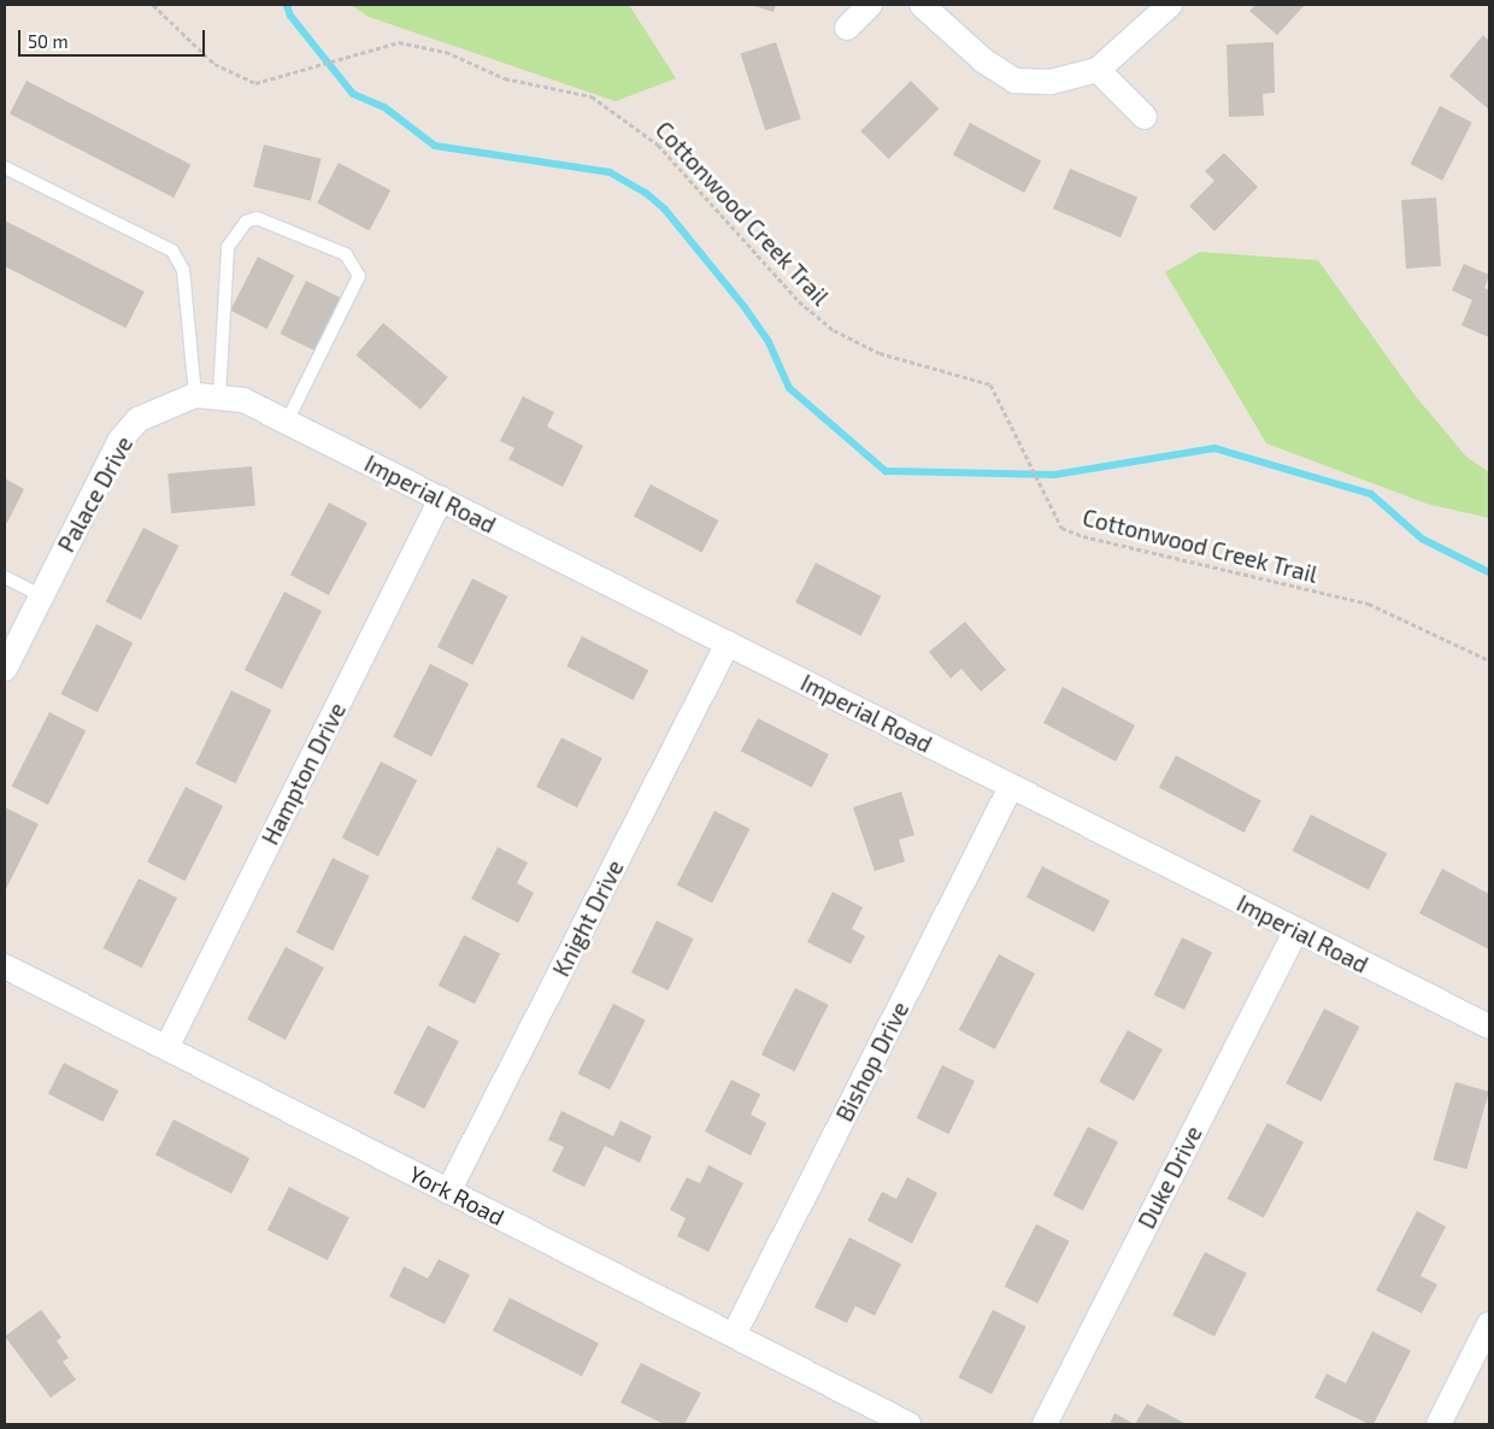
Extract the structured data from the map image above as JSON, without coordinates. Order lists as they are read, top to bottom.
{
  "streets": {
    "street": [
      "Palace Drive",
      "Imperial Road",
      "Hampton Drive",
      "Knight Drive",
      "Bishop Drive",
      "Duke Drive",
      "York Road"
    ],
    "path": ["Cottonwood Creek Trail"]
  },
  "crossings": [
    ["Palace Drive", "Imperial Road"],
    ["Imperial Road", "Hampton Drive"],
    ["Imperial Road", "Knight Drive"],
    ["Imperial Road", "Bishop Drive"],
    ["Imperial Road", "Duke Drive"],
    ["Hampton Drive", "York Road"],
    ["Knight Drive", "York Road"],
    ["Bishop Drive", "York Road"]
  ],
  "scale_bar": "50 m"
}
